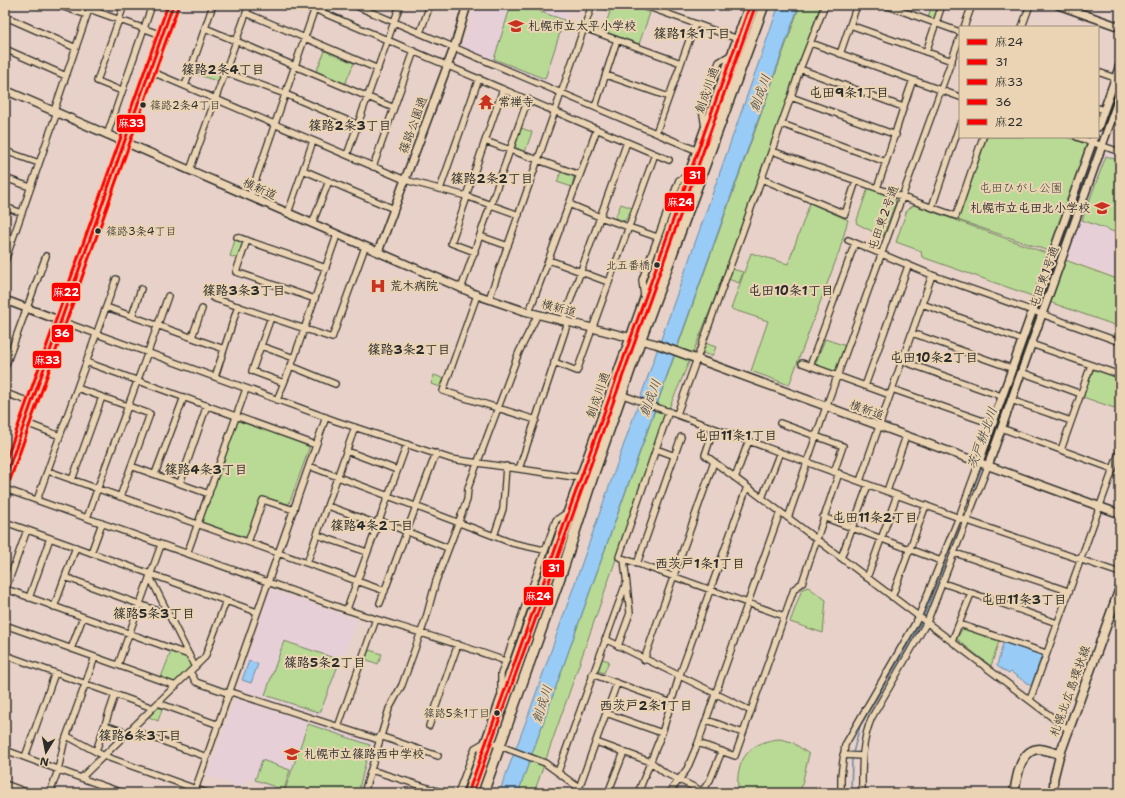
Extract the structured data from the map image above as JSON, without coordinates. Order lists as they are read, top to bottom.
{
  "streets": {
    "highway": ["創成川通"],
    "main road": ["札幌北広島環状線"],
    "street": [
      "篠路公園通",
      "横新道",
      "屯田東2号通",
      "屯田東1号通"
    ]
  },
  "crossings": [
    ["創成川通", "横新道"],
    ["篠路公園通", "横新道"],
    ["横新道", "屯田東2号通"],
    ["横新道", "屯田東1号通"]
  ],
  "districts": [
    "篠路1条1丁目",
    "篠路2条4丁目",
    "屯田9条1丁目",
    "篠路2条3丁目",
    "篠路2条2丁目",
    "篠路3条3丁目",
    "屯田10条1丁目",
    "篠路3条2丁目",
    "屯田10条2丁目",
    "屯田11条1丁目",
    "篠路4条3丁目",
    "屯田11条2丁目",
    "篠路4条2丁目",
    "西茨戸1条1丁目",
    "屯田11条3丁目",
    "篠路5条3丁目",
    "篠路5条2丁目",
    "西茨戸2条1丁目",
    "篠路6条3丁目"
  ],
  "water": ["創成川", "茨戸耕北川"],
  "parks": ["屯田ひがし公園"],
  "places": {
    "school or university": ["札幌市立太平小学校", "札幌市立屯田北小学校", "札幌市立篠路西中学校"],
    "temple": ["常禅寺"],
    "other": [
      "篠路2条4丁目",
      "篠路3条4丁目",
      "北五番橋",
      "篠路5条1丁目"
    ],
    "hospital": ["荒木病院"]
  },
  "lines": [
    "transit line 麻24",
    "transit line 麻33",
    "transit line 麻22",
    "transit line 31",
    "transit line 36"
  ],
  "legend": [
    "麻24",
    "31",
    "麻33",
    "36",
    "麻22"
  ],
  "north": "bottom"
}
